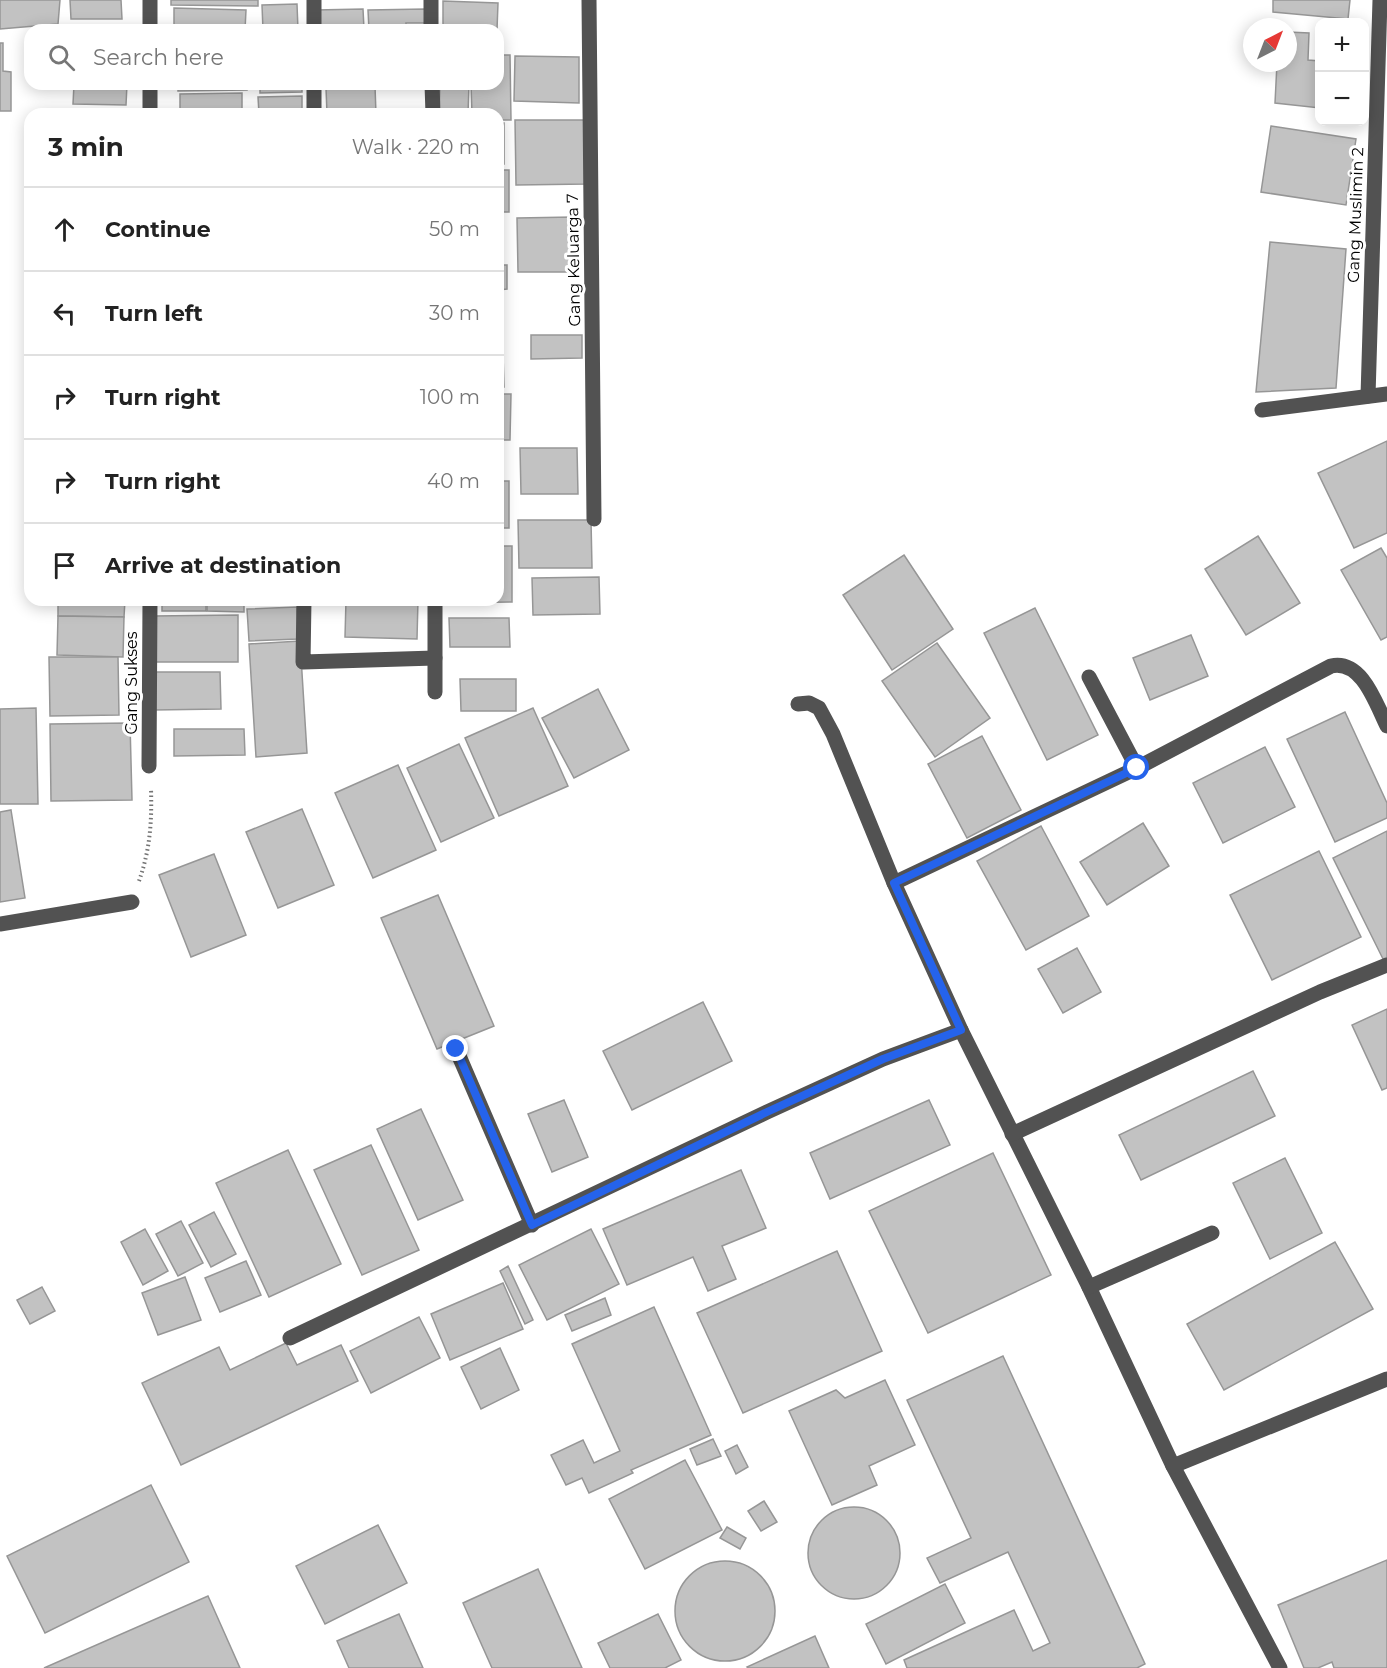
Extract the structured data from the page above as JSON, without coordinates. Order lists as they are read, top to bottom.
{
  "streets": {
    "street": ["Gang Muslimin 2", "Gang Keluarga 7", "Gang Sukses"]
  },
  "north": "top right",
  "page": {
    "map_buttons": ["+", "−"],
    "search": "Search here",
    "heading": ["3 min", "Walk · 220 m"],
    "list": [
      ["Continue", "50 m"],
      ["Turn left", "30 m"],
      ["Turn right", "100 m"],
      ["Turn right", "40 m"],
      "Arrive at destination"
    ]
  }
}
